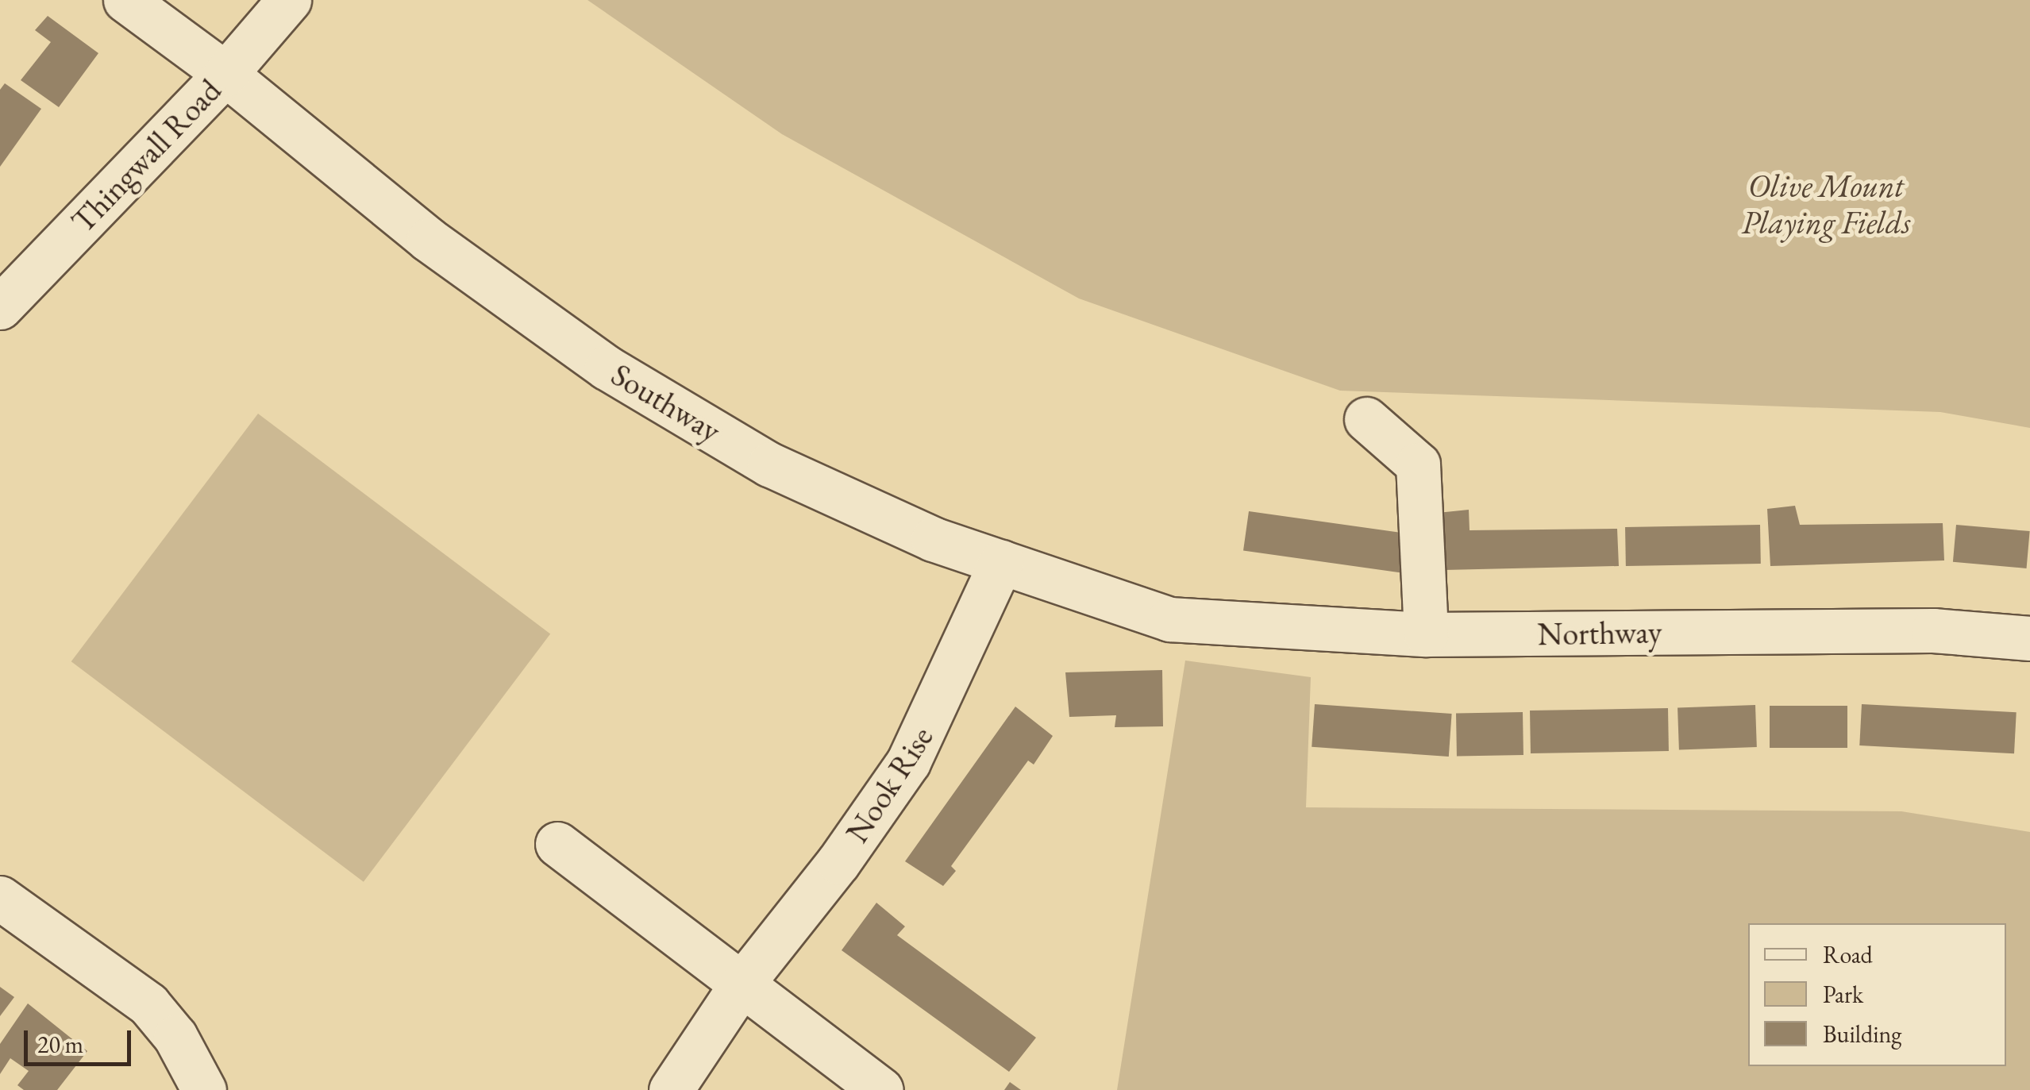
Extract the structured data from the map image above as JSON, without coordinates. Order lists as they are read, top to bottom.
{
  "streets": {
    "street": [
      "Thingwall Road",
      "Southway",
      "Northway",
      "Nook Rise"
    ]
  },
  "crossings": [
    ["Thingwall Road", "Southway"],
    ["Southway", "Northway"],
    ["Southway", "Nook Rise"]
  ],
  "parks": ["Olive Mount Playing Fields"],
  "legend": ["Road", "Park", "Building"],
  "scale_bar": "20 m"
}
